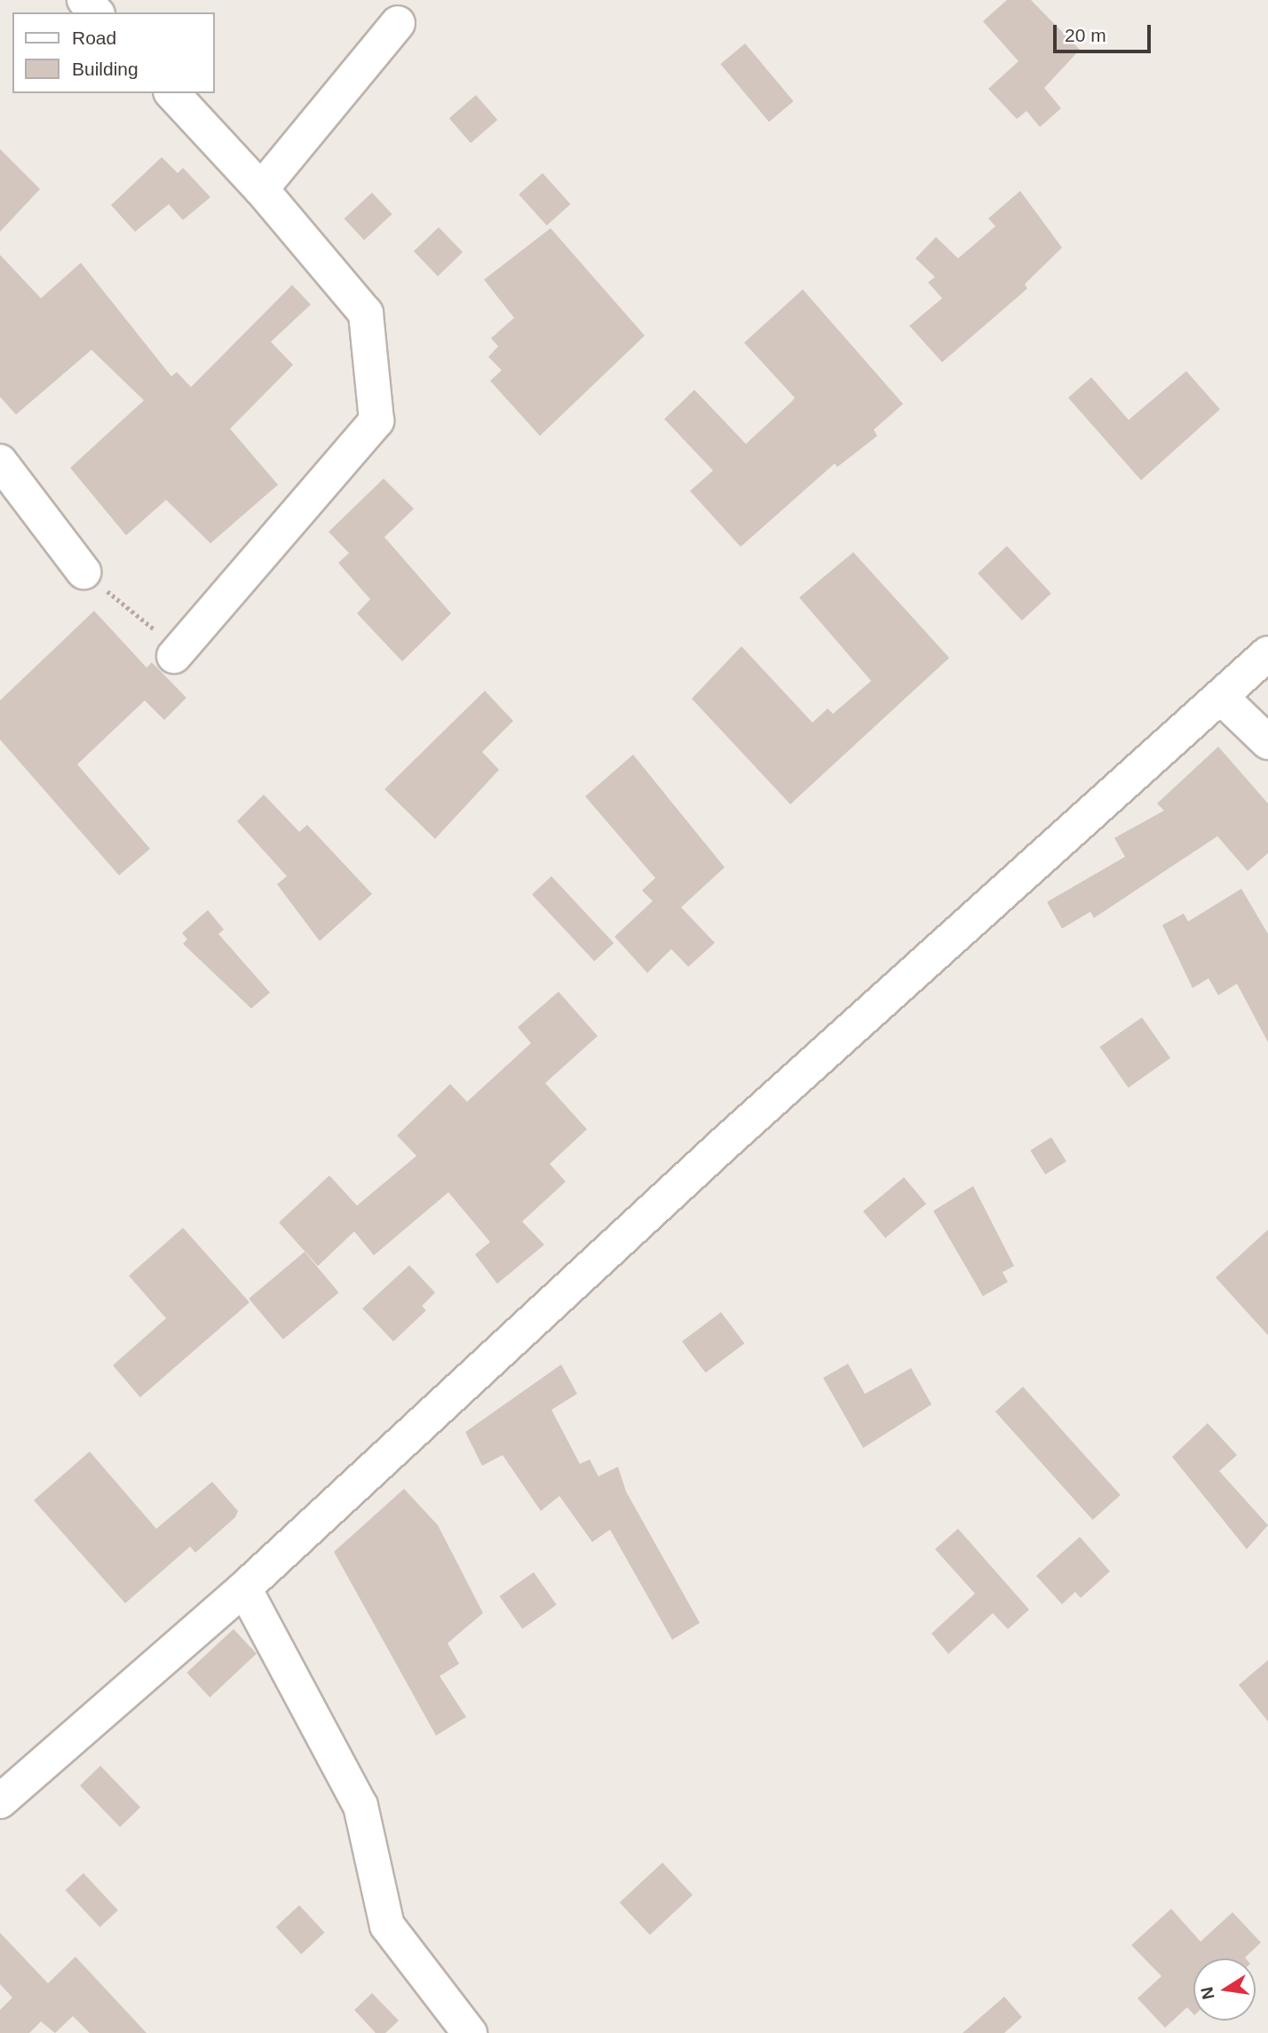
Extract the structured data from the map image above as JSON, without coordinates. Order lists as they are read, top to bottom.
{
  "legend": ["Road", "Building"],
  "scale_bar": "20 m",
  "north": "left"
}
